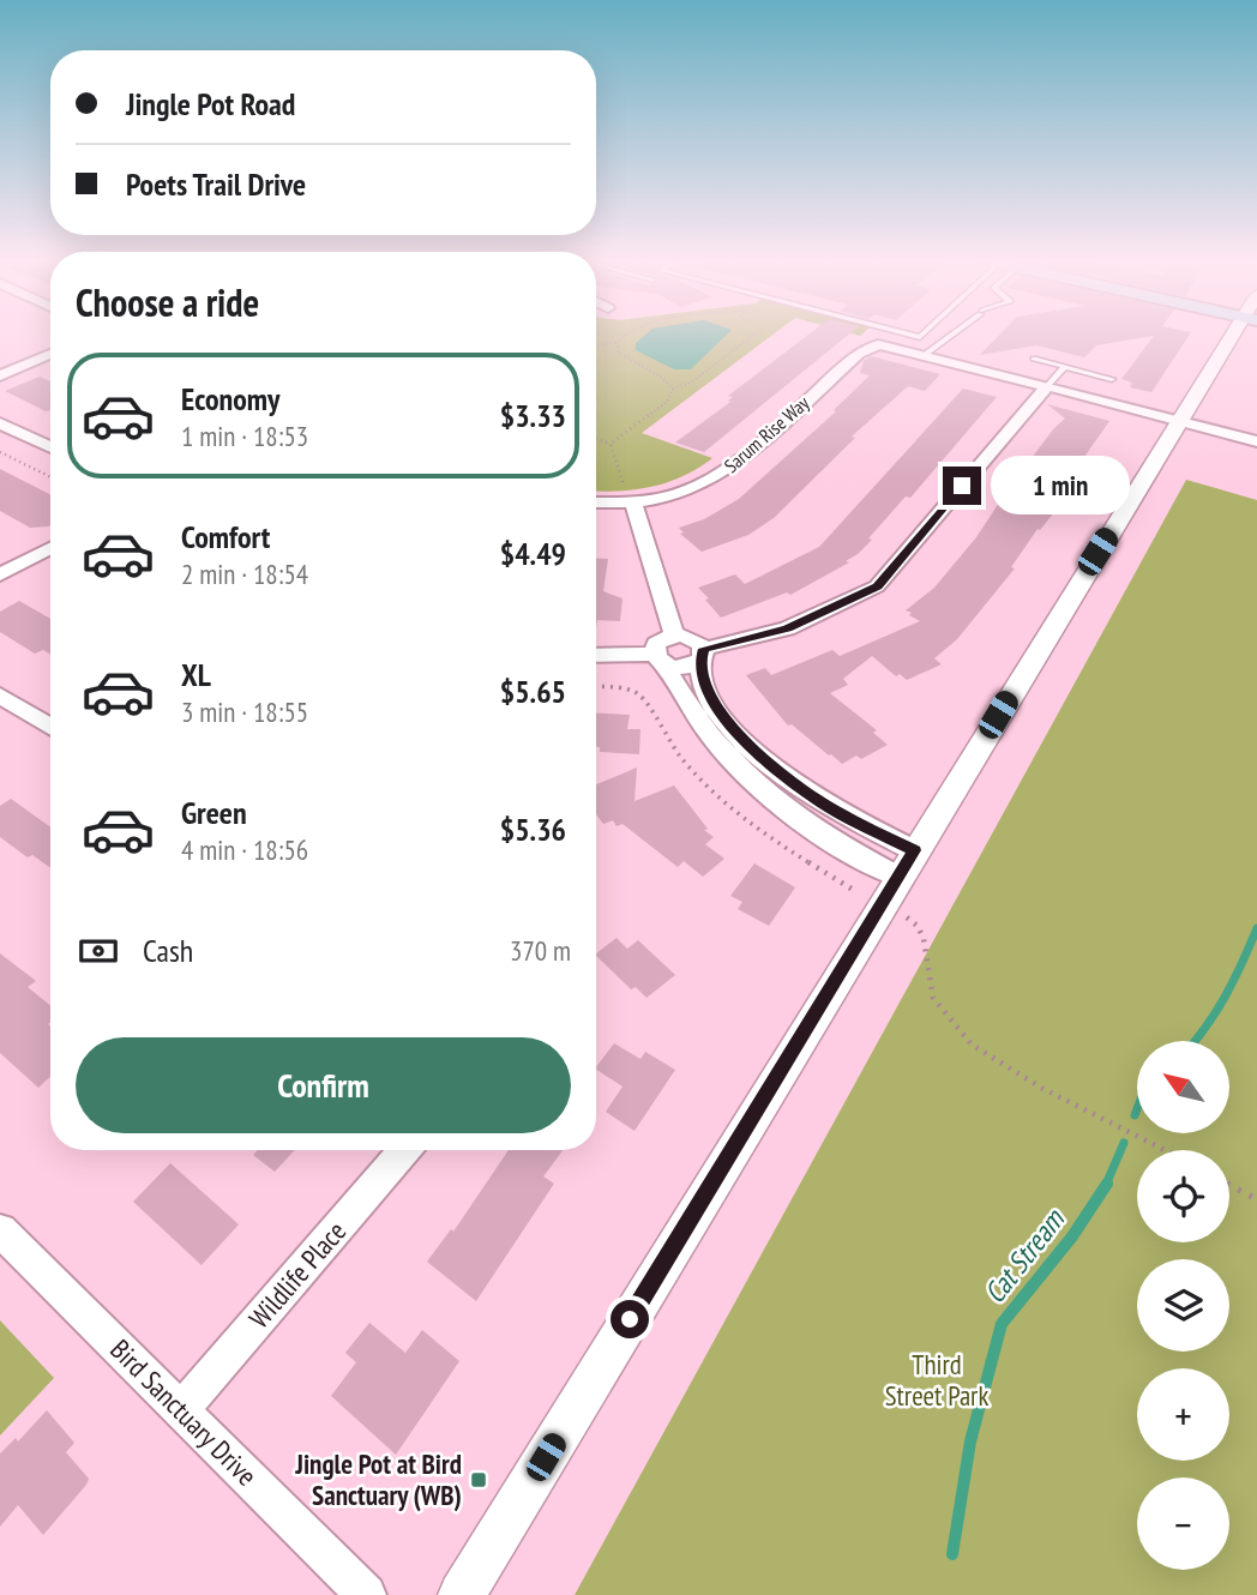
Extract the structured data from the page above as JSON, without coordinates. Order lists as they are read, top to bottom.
{
  "streets": {
    "street": ["Sarum Rise Way", "Wildlife Place", "Bird Sanctuary Drive"]
  },
  "crossings": [
    ["Wildlife Place", "Bird Sanctuary Drive"]
  ],
  "water": ["Cat Stream"],
  "parks": ["Third Street Park"],
  "places": {
    "transit": ["Jingle Pot at Bird Sanctuary (WB)"]
  },
  "north": "top left",
  "page": {
    "banner": ["Jingle Pot Road", "Poets Trail Drive"],
    "heading": "Choose a ride",
    "list": [
      {
        "name": "Economy",
        "note": "1 min · 18:53",
        "value": "$3.33"
      },
      {
        "name": "Comfort",
        "note": "2 min · 18:54",
        "value": "$4.49"
      },
      {
        "name": "XL",
        "note": "3 min · 18:55",
        "value": "$5.65"
      },
      {
        "name": "Green",
        "note": "4 min · 18:56",
        "value": "$5.36"
      }
    ],
    "bubble": "1 min",
    "pay": ["Cash", "370 m"],
    "buttons": "Confirm",
    "map_buttons": ["+", "−"]
  }
}
